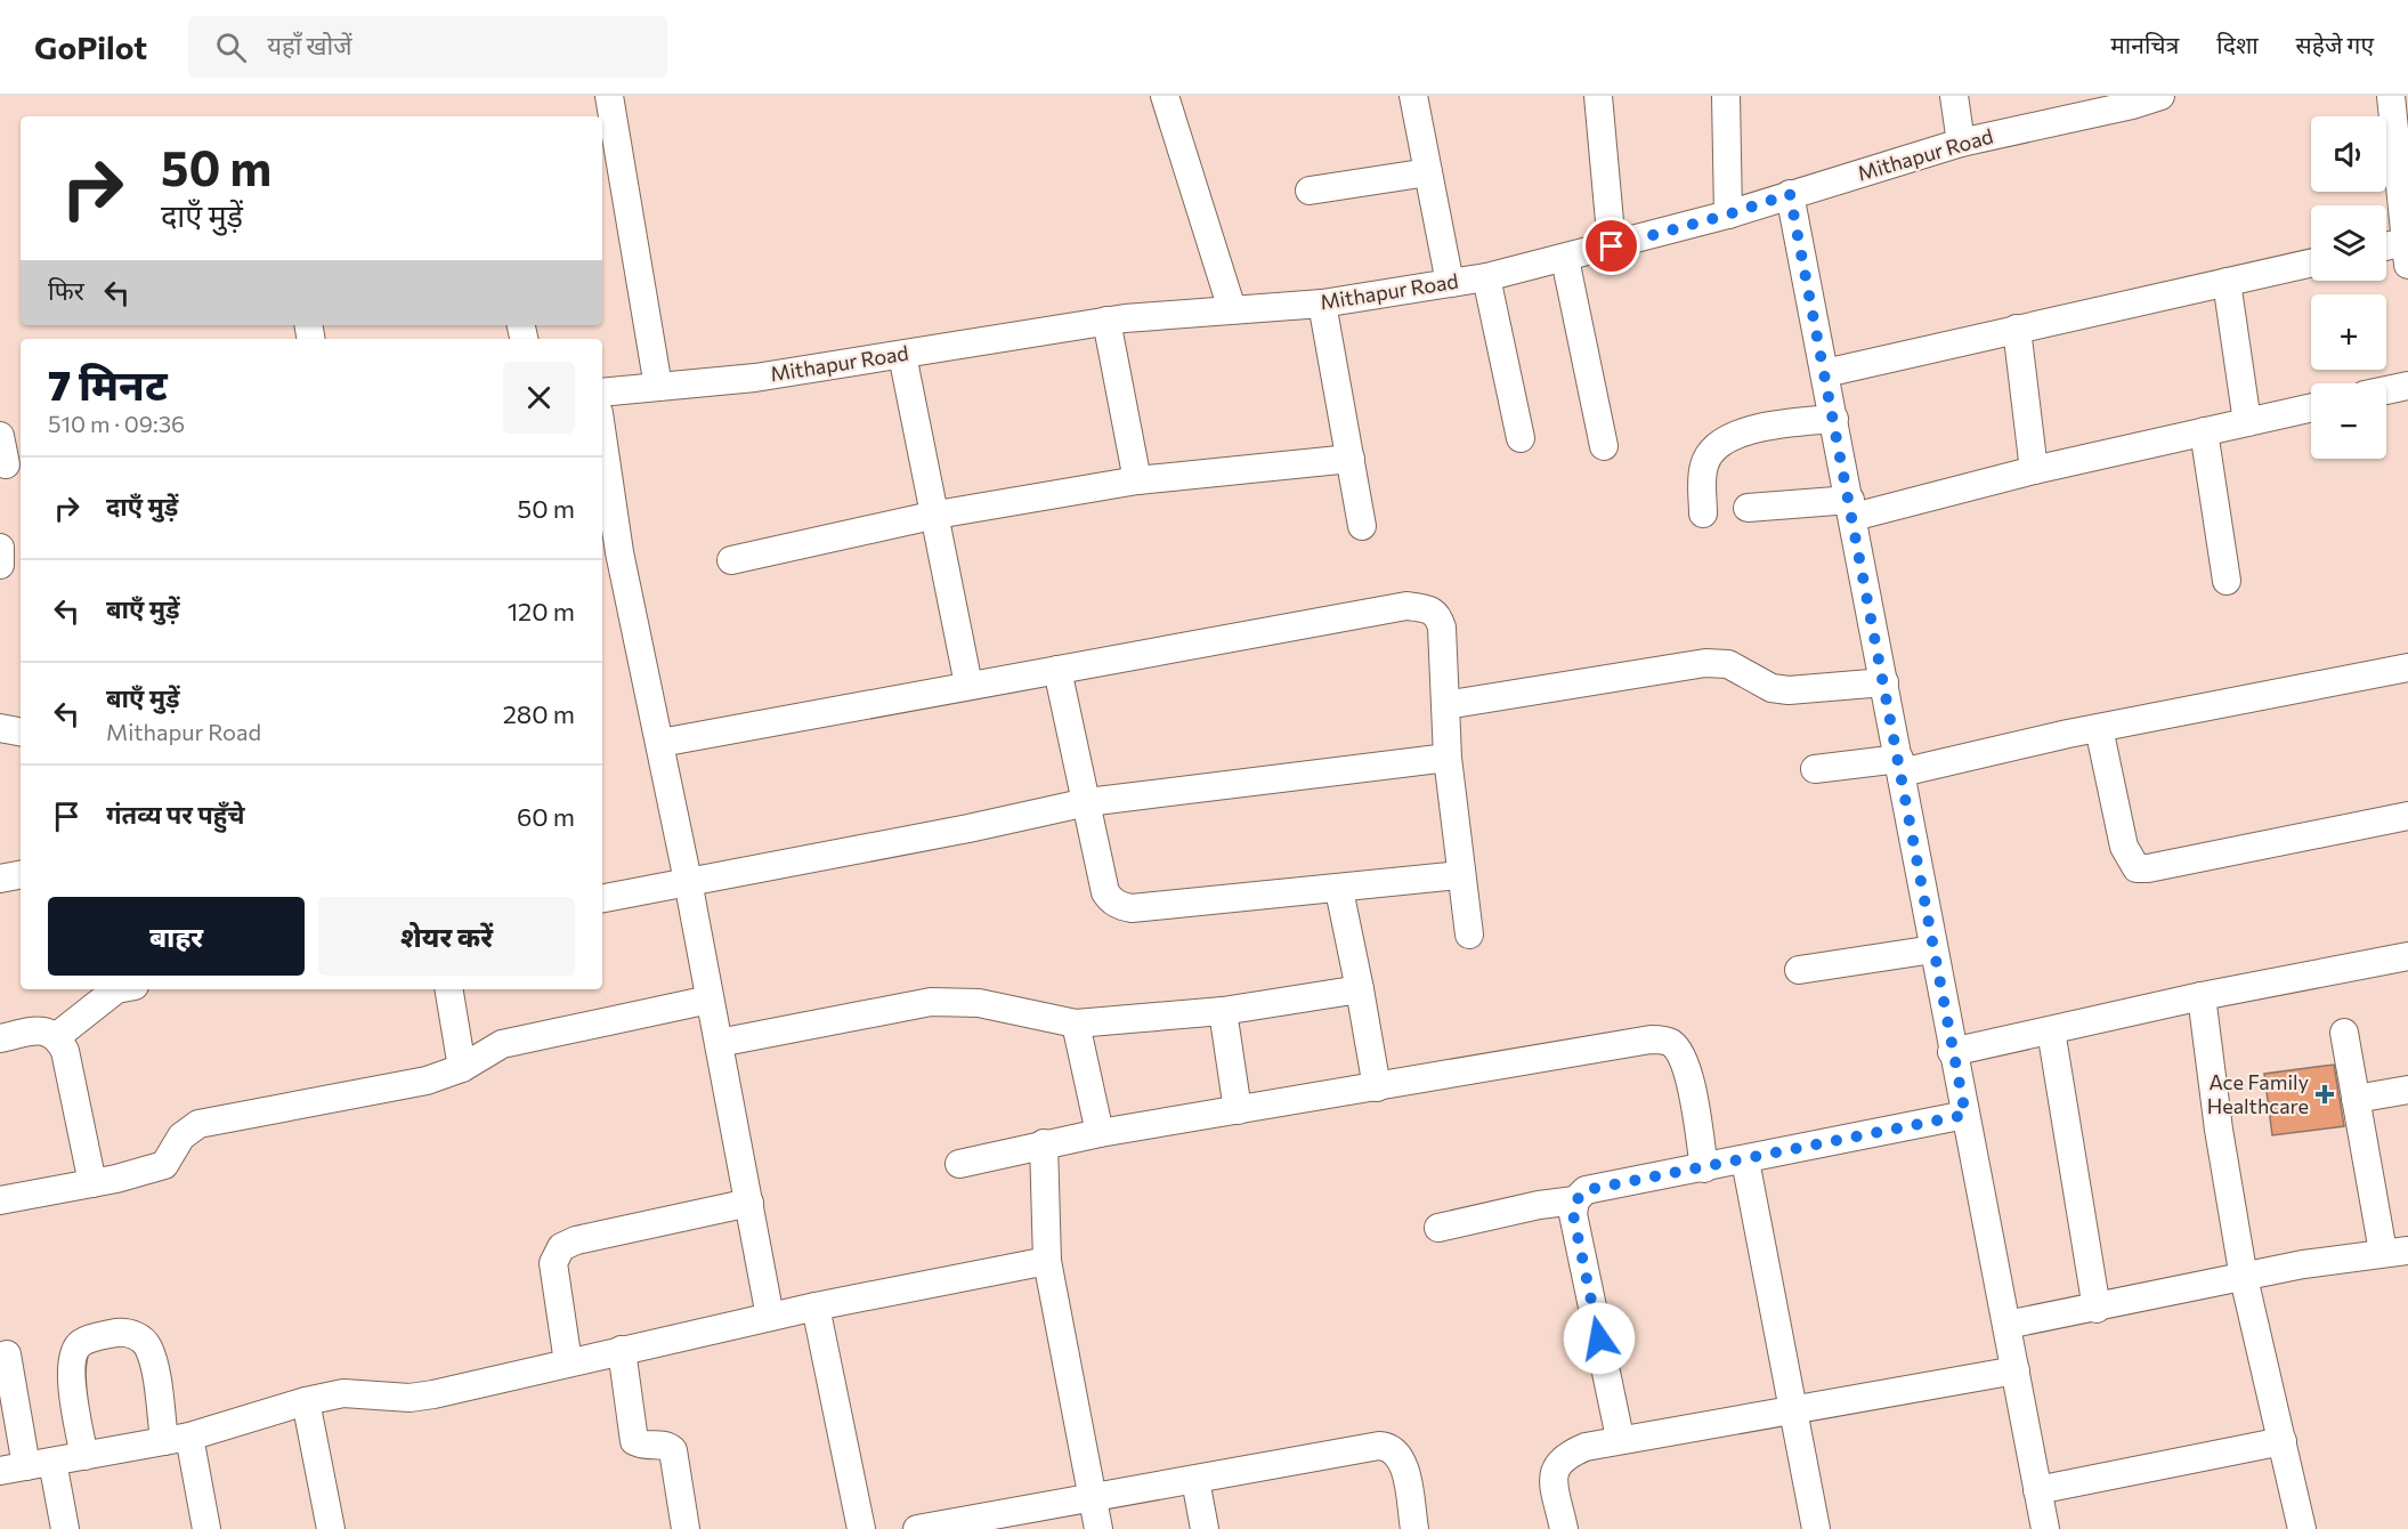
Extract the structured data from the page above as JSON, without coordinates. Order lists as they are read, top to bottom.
{
  "streets": {
    "street": ["Mithapur Road"]
  },
  "places": {
    "health": ["Ace Family Healthcare"]
  },
  "page": {
    "header": "GoPilot",
    "search": "यहाँ खोजें",
    "nav": ["मानचित्र", "दिशा", "सहेजे गए"],
    "map_buttons": ["+", "−"],
    "turn": ["50 m", "दाएँ मुड़ें"],
    "then": "फिर",
    "heading": ["7 मिनट", "510 m · 09:36"],
    "list": [
      {
        "name": "दाएँ मुड़ें",
        "value": "50 m"
      },
      {
        "name": "बाएँ मुड़ें",
        "value": "120 m"
      },
      {
        "name": "बाएँ मुड़ें",
        "note": "Mithapur Road",
        "value": "280 m"
      },
      {
        "name": "गंतव्य पर पहुँचे",
        "value": "60 m"
      }
    ],
    "buttons": ["बाहर", "शेयर करें"]
  }
}
